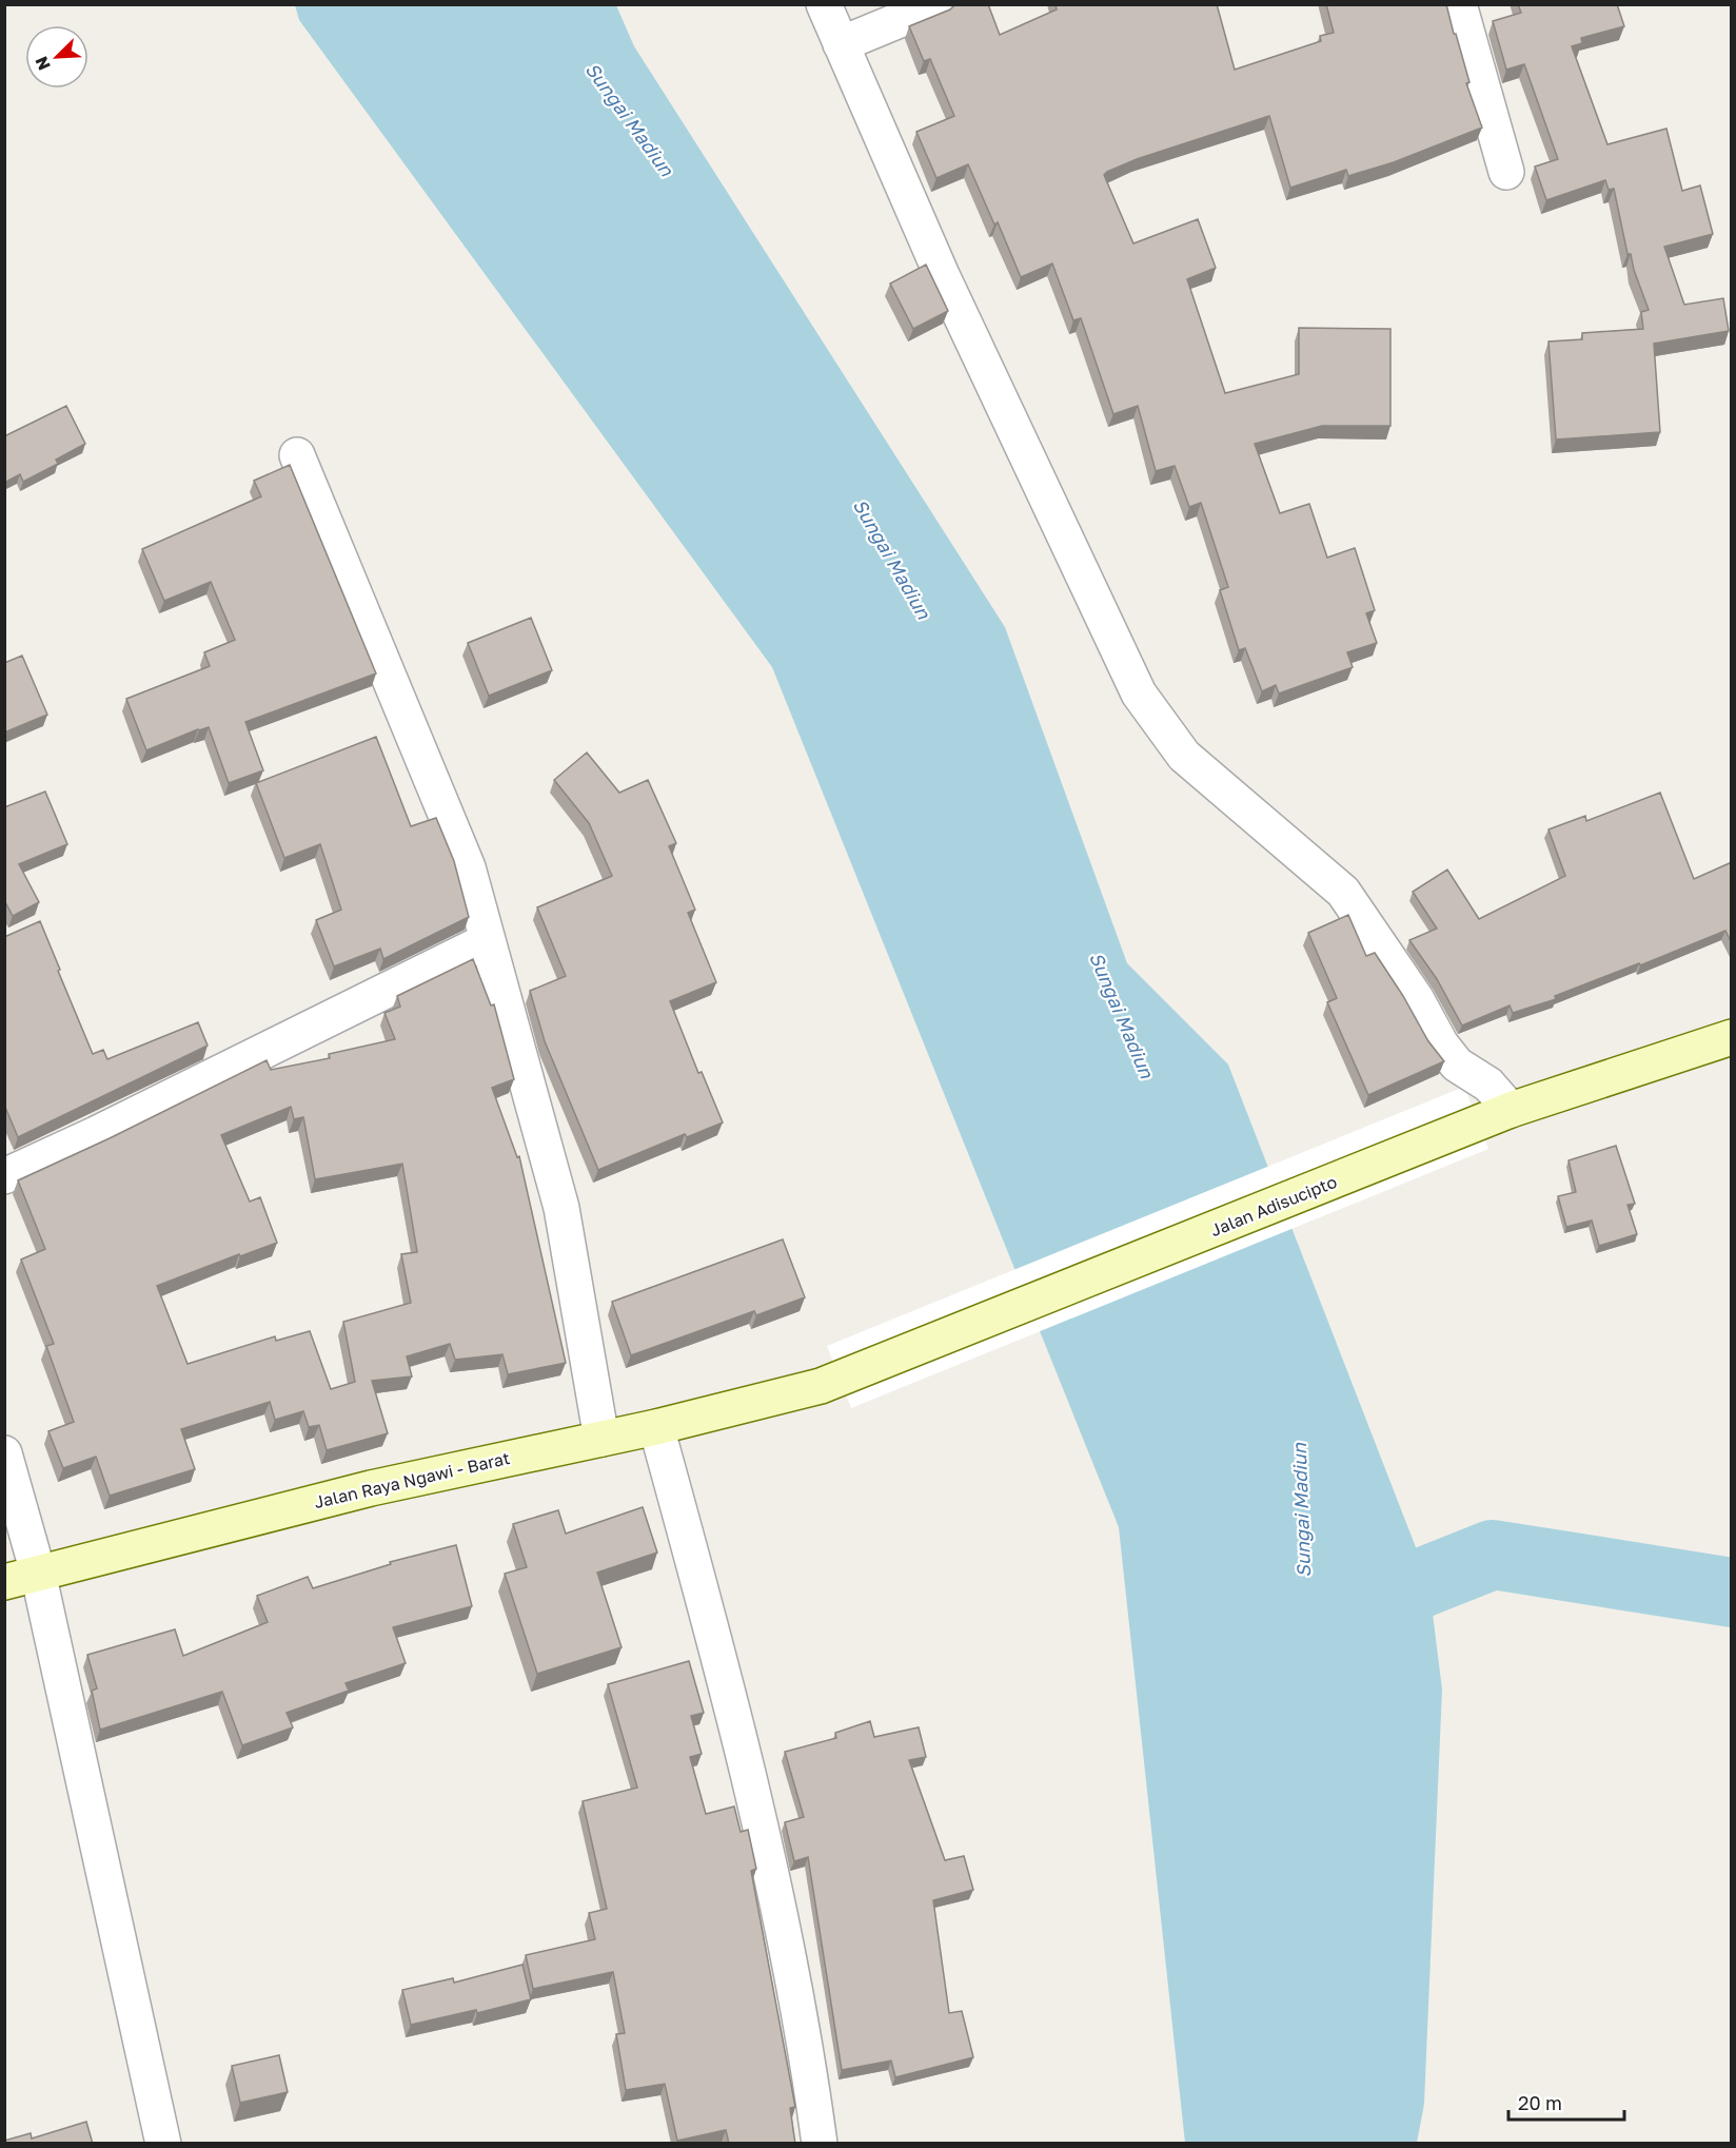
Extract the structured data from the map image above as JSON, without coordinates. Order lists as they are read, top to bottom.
{
  "streets": {
    "main road": ["Jalan Adisucipto", "Jalan Raya Ngawi - Barat"]
  },
  "crossings": [
    ["Jalan Adisucipto", "Jalan Raya Ngawi - Barat"]
  ],
  "water": ["Sungai Madiun"],
  "scale_bar": "20 m",
  "north": "bottom left"
}
